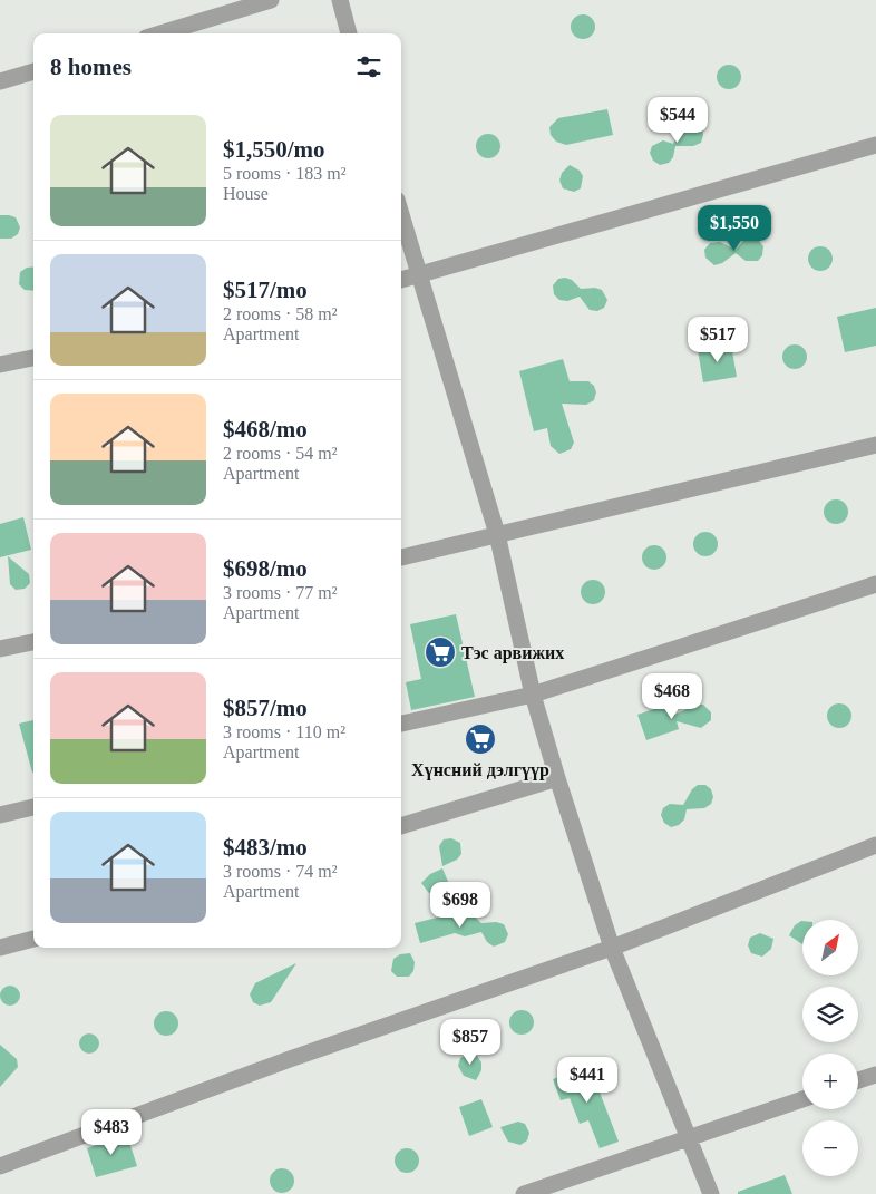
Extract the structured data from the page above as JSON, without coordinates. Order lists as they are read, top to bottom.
{
  "places": {
    "supermarket": ["Тэс арвижих", "Хүнсний дэлгүүр"]
  },
  "north": "top right",
  "page": {
    "heading": "8 homes",
    "price": [
      "$544",
      "$1,550",
      "$517",
      "$468",
      "$698",
      "$857",
      "$441",
      "$483"
    ],
    "list": [
      {
        "name": "$1,550/mo",
        "note": "5 rooms · 183 m² · House"
      },
      {
        "name": "$517/mo",
        "note": "2 rooms · 58 m² · Apartment"
      },
      {
        "name": "$468/mo",
        "note": "2 rooms · 54 m² · Apartment"
      },
      {
        "name": "$698/mo",
        "note": "3 rooms · 77 m² · Apartment"
      },
      {
        "name": "$857/mo",
        "note": "3 rooms · 110 m² · Apartment"
      },
      {
        "name": "$483/mo",
        "note": "3 rooms · 74 m² · Apartment"
      }
    ],
    "map_buttons": ["+", "−"]
  }
}
